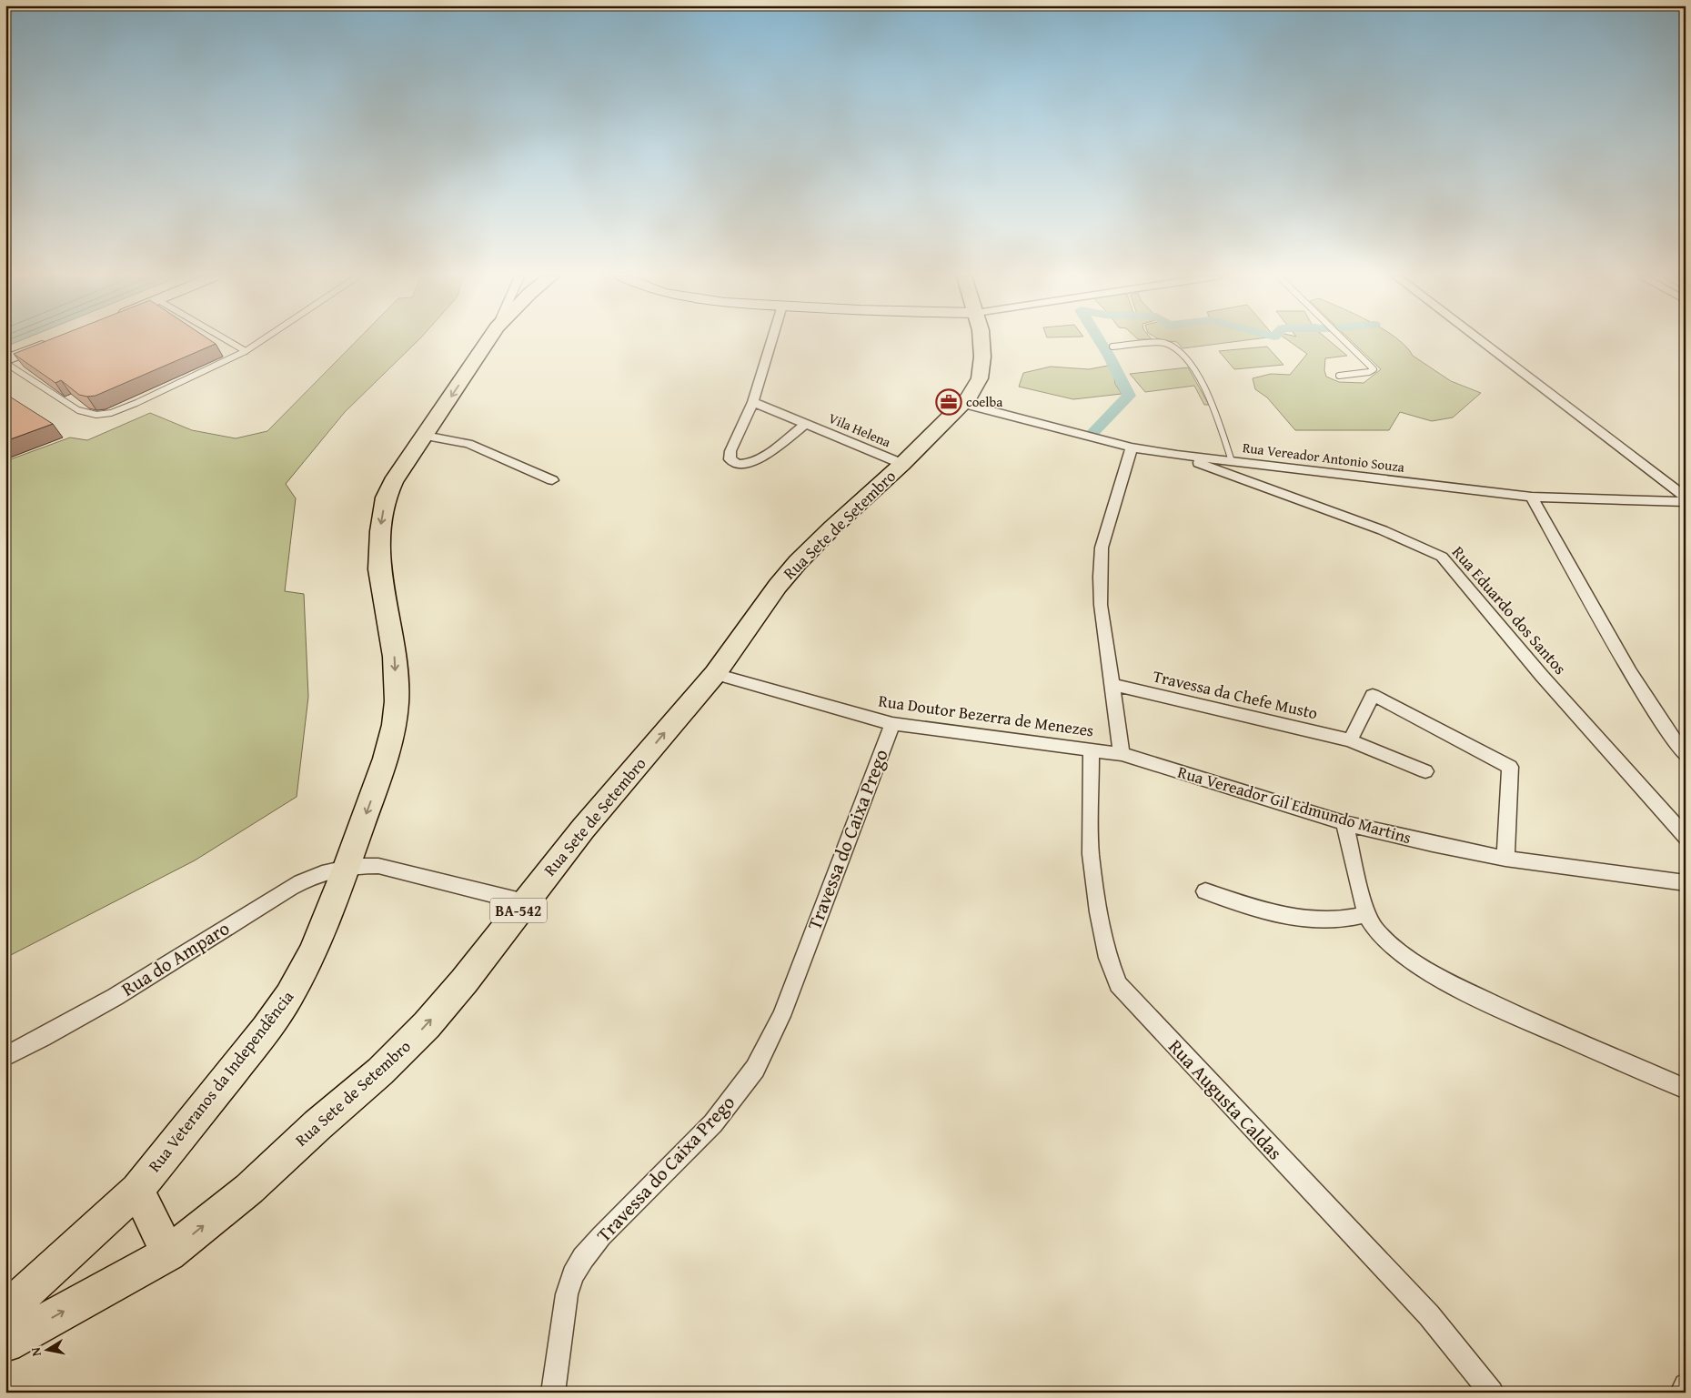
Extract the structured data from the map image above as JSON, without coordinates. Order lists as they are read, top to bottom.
{
  "streets": {
    "main road": ["Rua Sete de Setembro", "BA-542", "Rua Veteranos da Independência"],
    "street": [
      "Vila Helena",
      "Rua Vereador Antonio Souza",
      "Rua Eduardo dos Santos",
      "Travessa da Chefe Musto",
      "Rua Doutor Bezerra de Menezes",
      "Rua Vereador Gil Edmundo Martins",
      "Travessa do Caixa Prego",
      "Rua do Amparo",
      "Rua Augusta Caldas"
    ]
  },
  "crossings": [
    ["Vila Helena", "Rua Sete de Setembro"],
    ["Rua Vereador Antonio Souza", "Rua Sete de Setembro"],
    ["Rua Vereador Antonio Souza", "Rua Eduardo dos Santos"],
    ["Rua Sete de Setembro", "Rua Doutor Bezerra de Menezes"],
    ["Rua Sete de Setembro", "Rua do Amparo"],
    ["Rua Doutor Bezerra de Menezes", "Rua Vereador Gil Edmundo Martins"],
    ["Rua Doutor Bezerra de Menezes", "Travessa do Caixa Prego"],
    ["Rua Doutor Bezerra de Menezes", "Rua Augusta Caldas"],
    ["Rua do Amparo", "Rua Veteranos da Independência"]
  ],
  "one_way": ["Rua Sete de Setembro", "Rua Veteranos da Independência"],
  "places": {
    "office": ["coelba"]
  },
  "north": "left"
}
